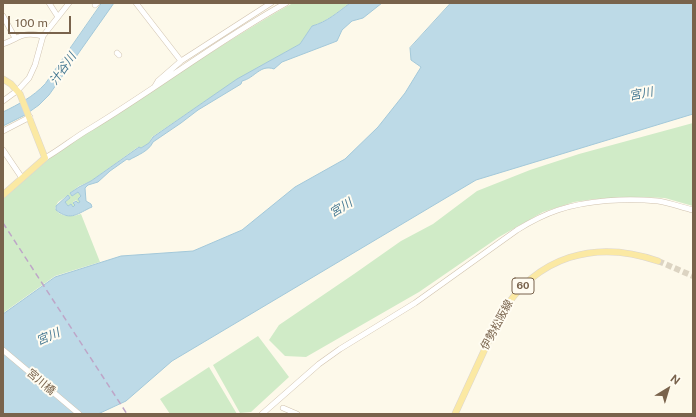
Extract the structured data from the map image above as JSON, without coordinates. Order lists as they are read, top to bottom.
{
  "streets": {
    "main road": ["60", "伊勢松阪線"],
    "street": ["宮川橋"]
  },
  "water": ["汁谷川", "宮川"],
  "scale_bar": "100 m",
  "north": "top right"
}
